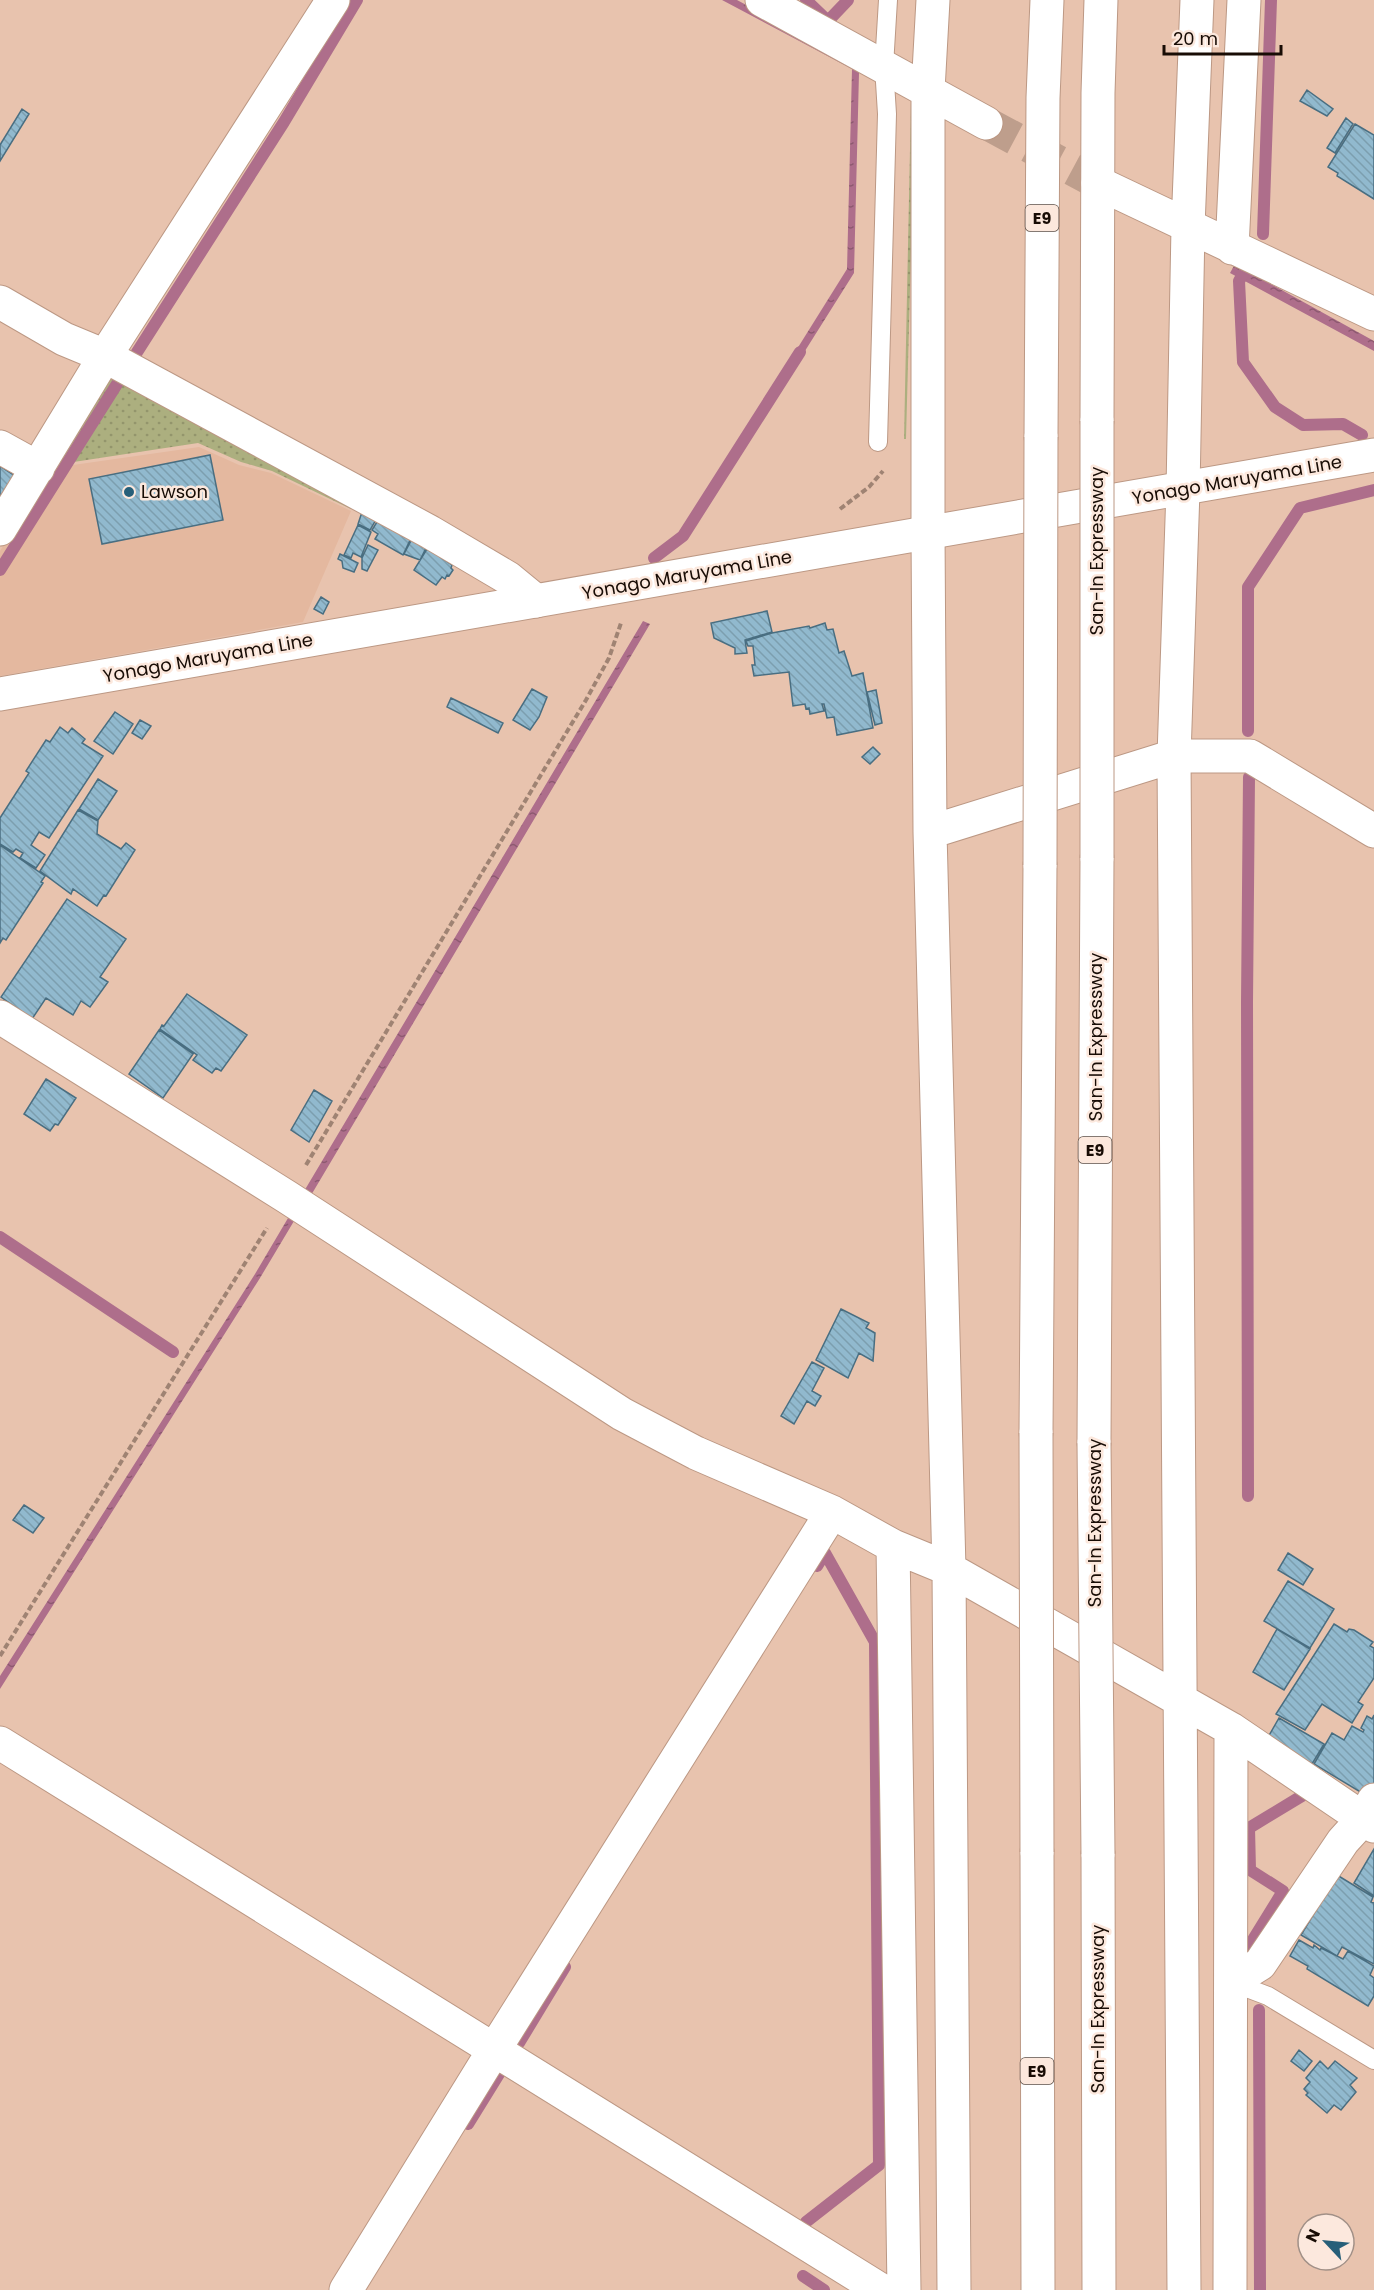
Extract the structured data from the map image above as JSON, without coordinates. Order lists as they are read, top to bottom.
{
  "streets": {
    "main road": ["E9", "Yonago Maruyama Line", "San-In Expressway"]
  },
  "places": ["Lawson"],
  "scale_bar": "20 m",
  "north": "top left"
}
